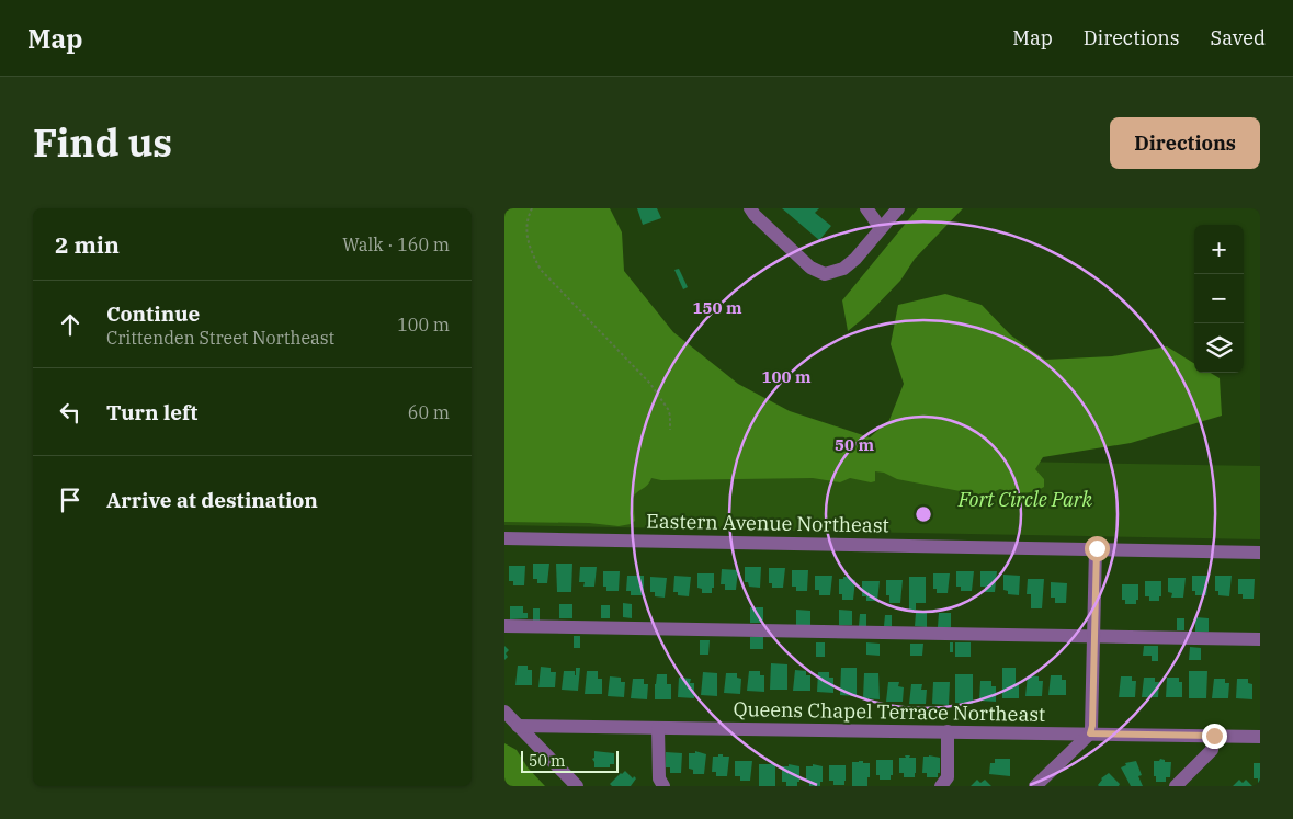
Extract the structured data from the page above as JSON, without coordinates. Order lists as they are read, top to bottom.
{
  "streets": {
    "street": ["Eastern Avenue Northeast", "Queens Chapel Terrace Northeast"]
  },
  "parks": ["Fort Circle Park"],
  "scale_bar": "50 m",
  "page": {
    "header": "Map",
    "nav": ["Map", "Directions", "Saved"],
    "title": "Find us",
    "buttons": "Directions",
    "heading": ["2 min", "Walk · 160 m"],
    "map_buttons": ["+", "−"],
    "list": [
      ["Continue", "Crittenden Street Northeast", "100 m"],
      ["Turn left", "60 m"],
      "Arrive at destination"
    ],
    "scale": "50 m"
  },
  "rings": ["150 m", "100 m", "50 m"]
}
